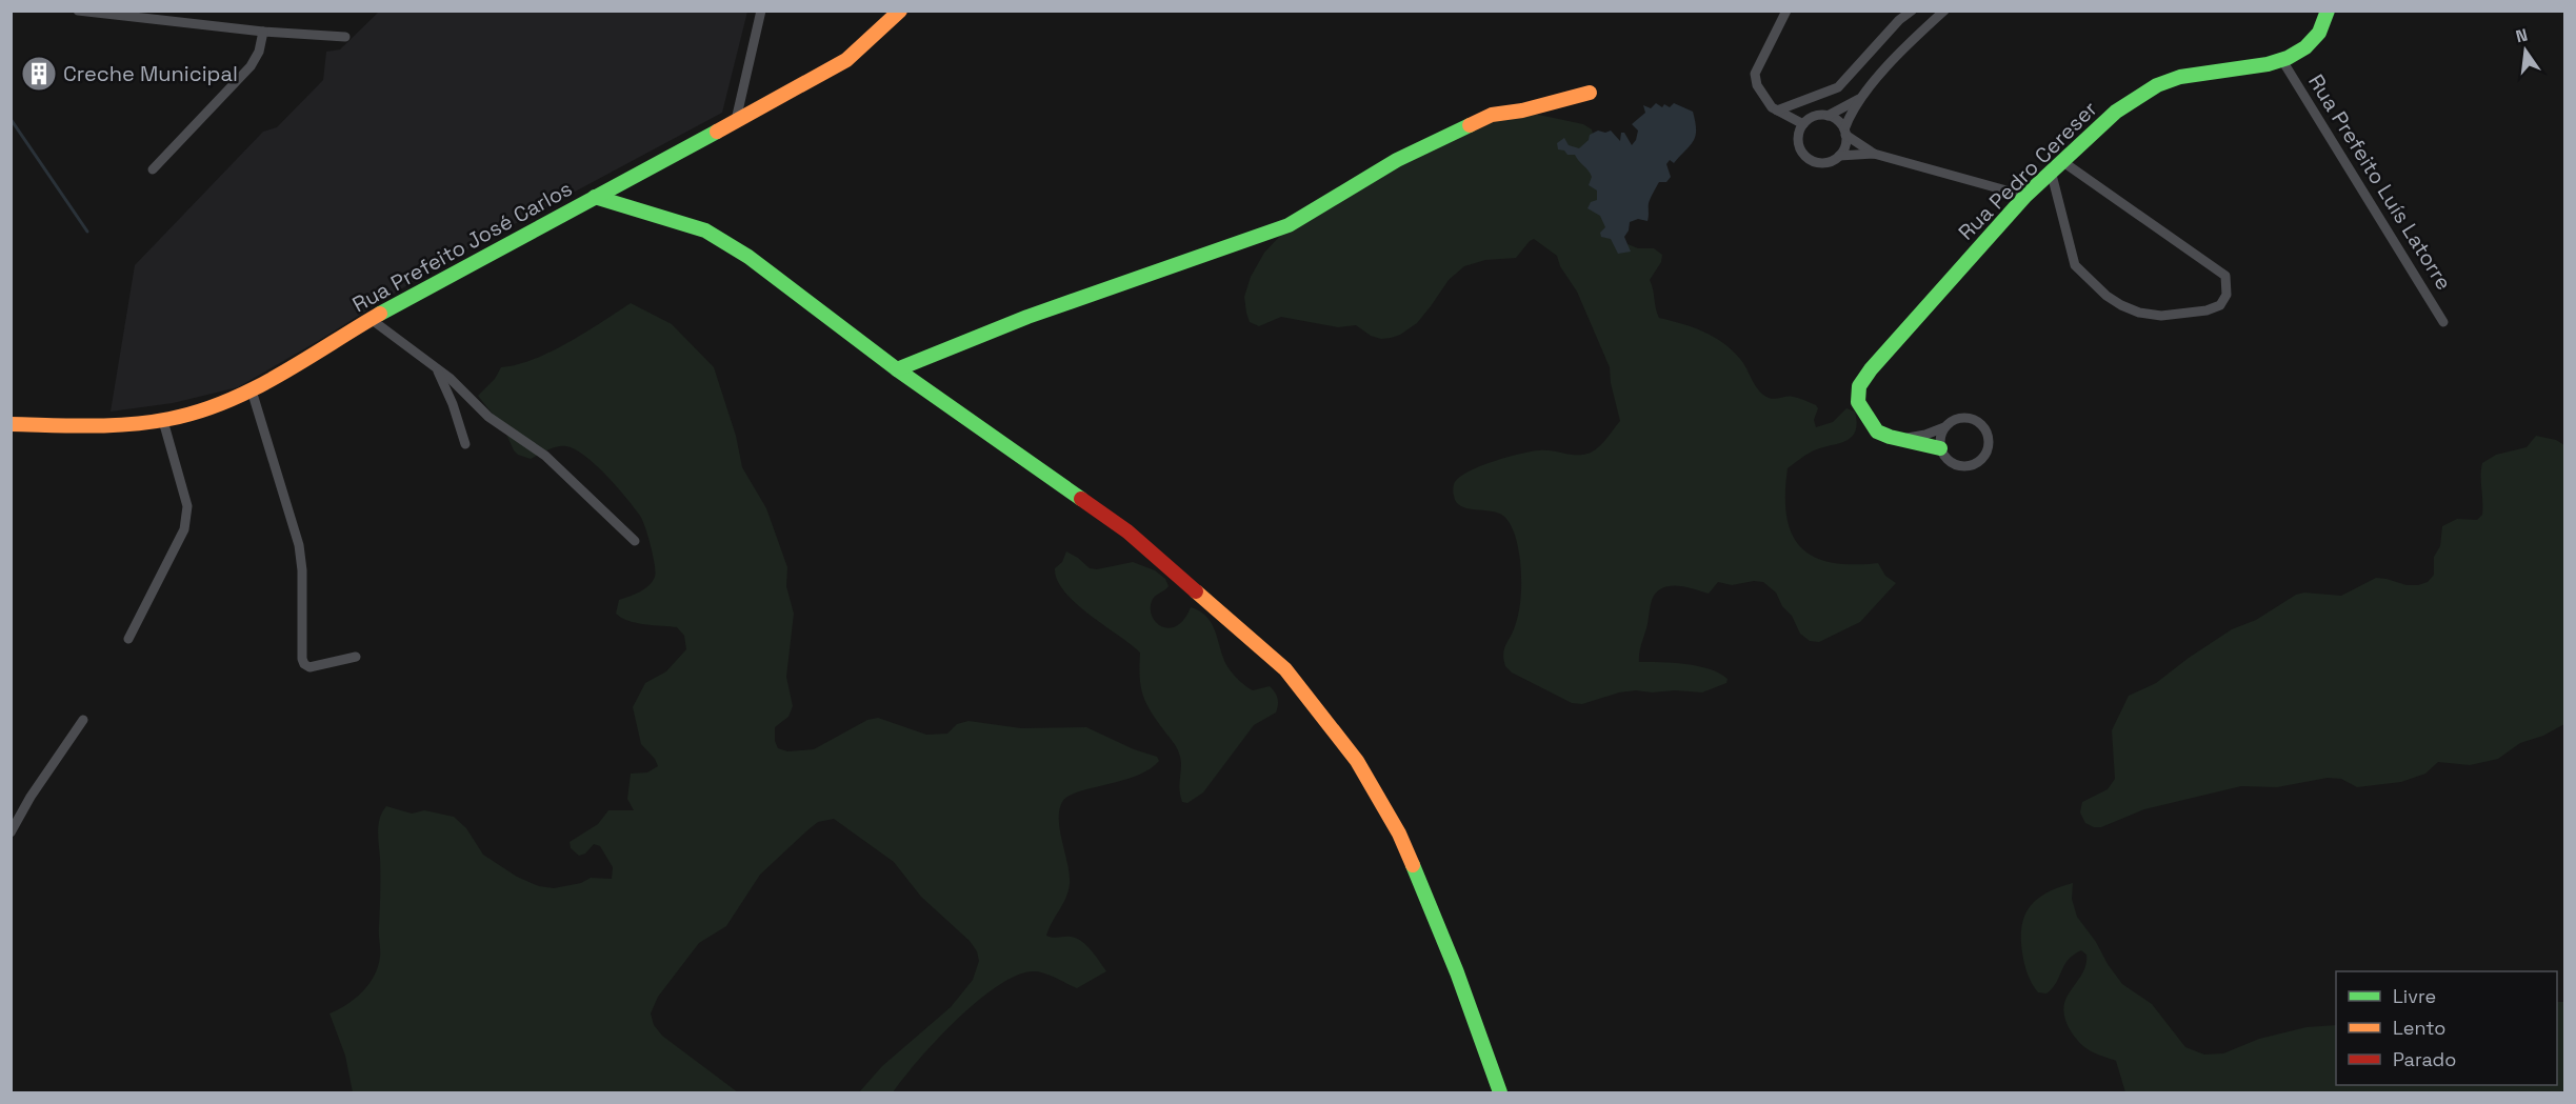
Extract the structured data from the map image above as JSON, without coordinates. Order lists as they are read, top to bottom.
{
  "streets": {
    "street": ["Rua Pedro Cereser", "Rua Prefeito Luís Latorre", "Rua Prefeito José Carlos"]
  },
  "crossings": [
    ["Rua Pedro Cereser", "Rua Prefeito Luís Latorre"]
  ],
  "places": {
    "building": ["Creche Municipal"]
  },
  "legend": ["Livre", "Lento", "Parado"],
  "north": "top"
}
